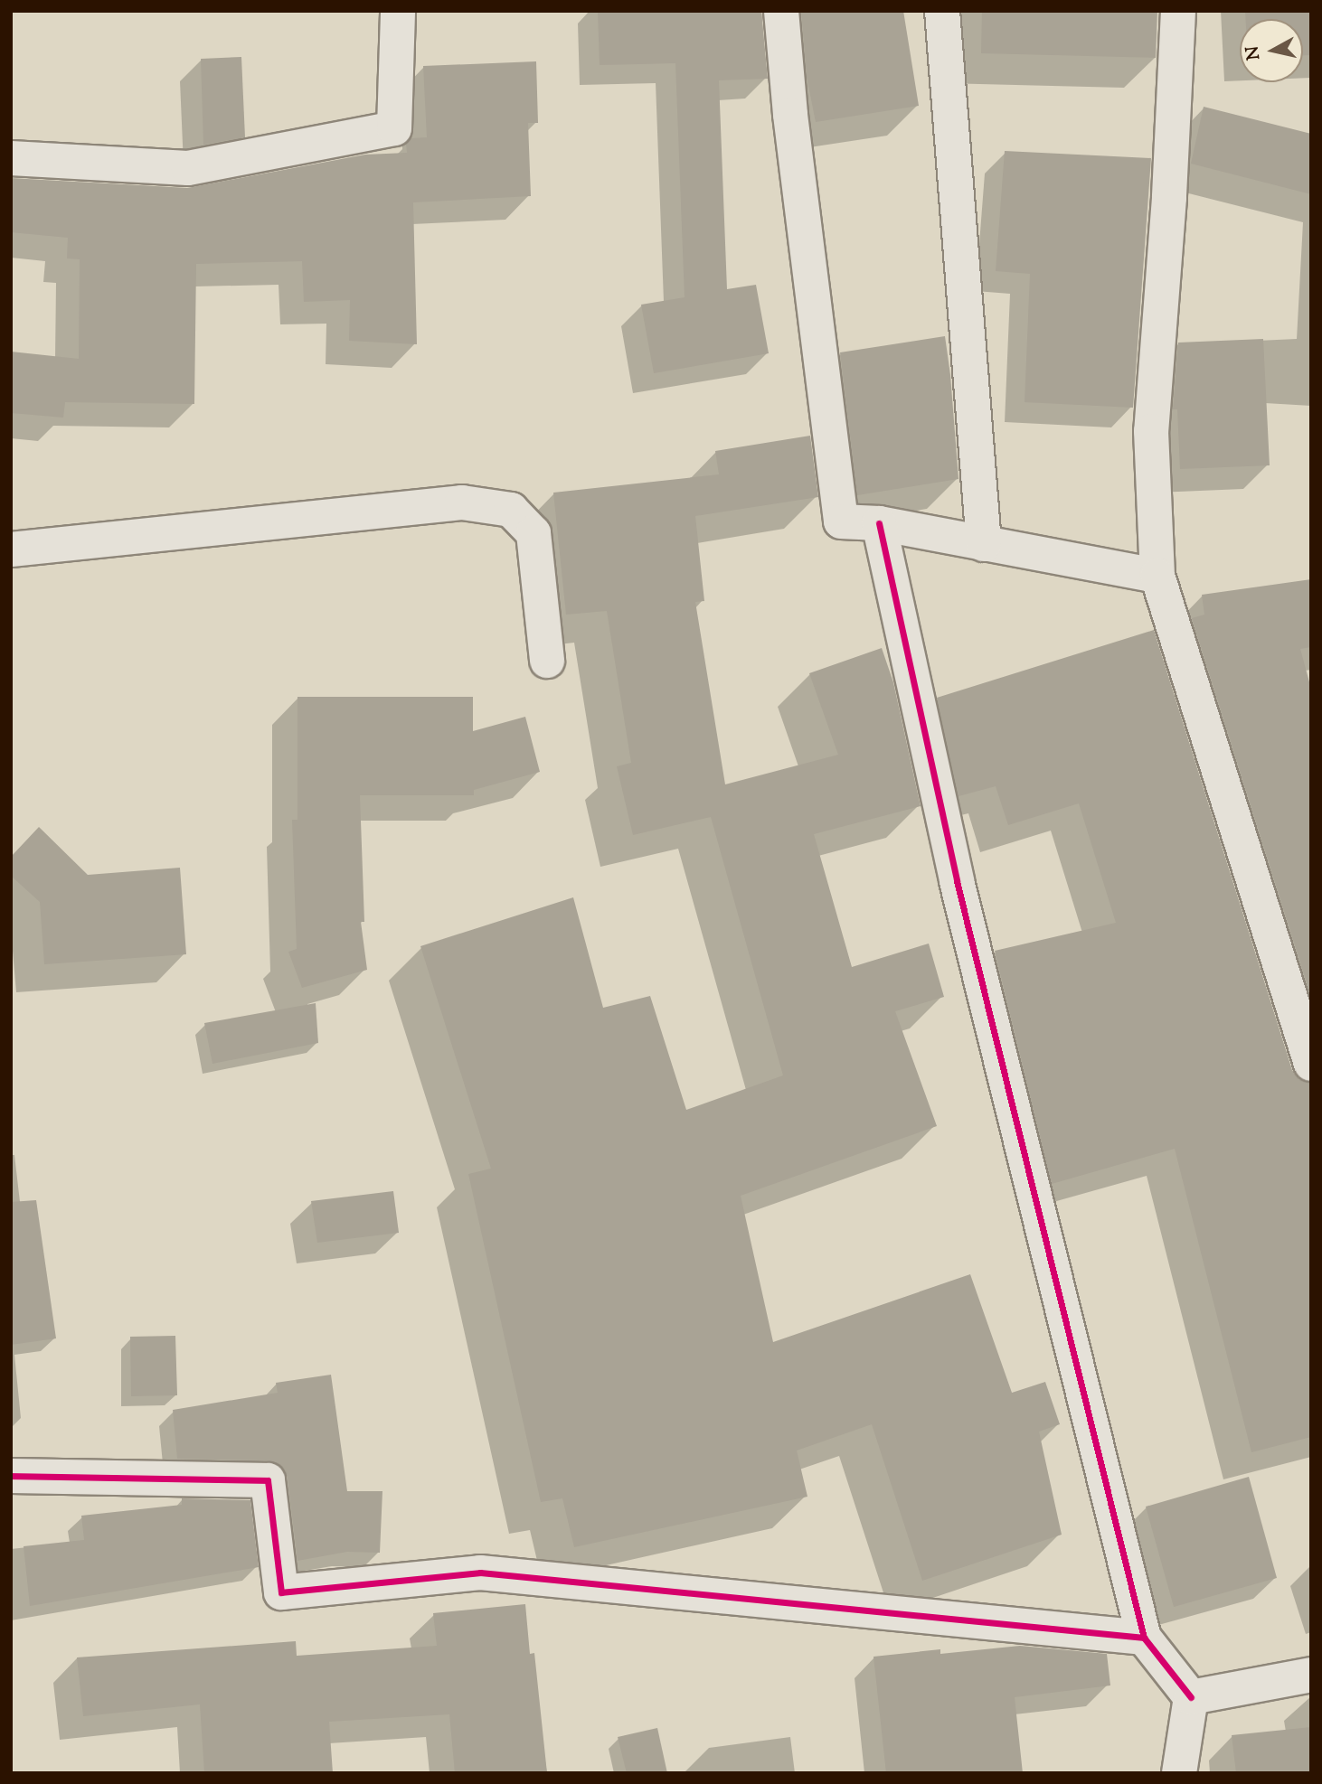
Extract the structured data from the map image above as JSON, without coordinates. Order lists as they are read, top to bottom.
{
  "north": "left"
}
